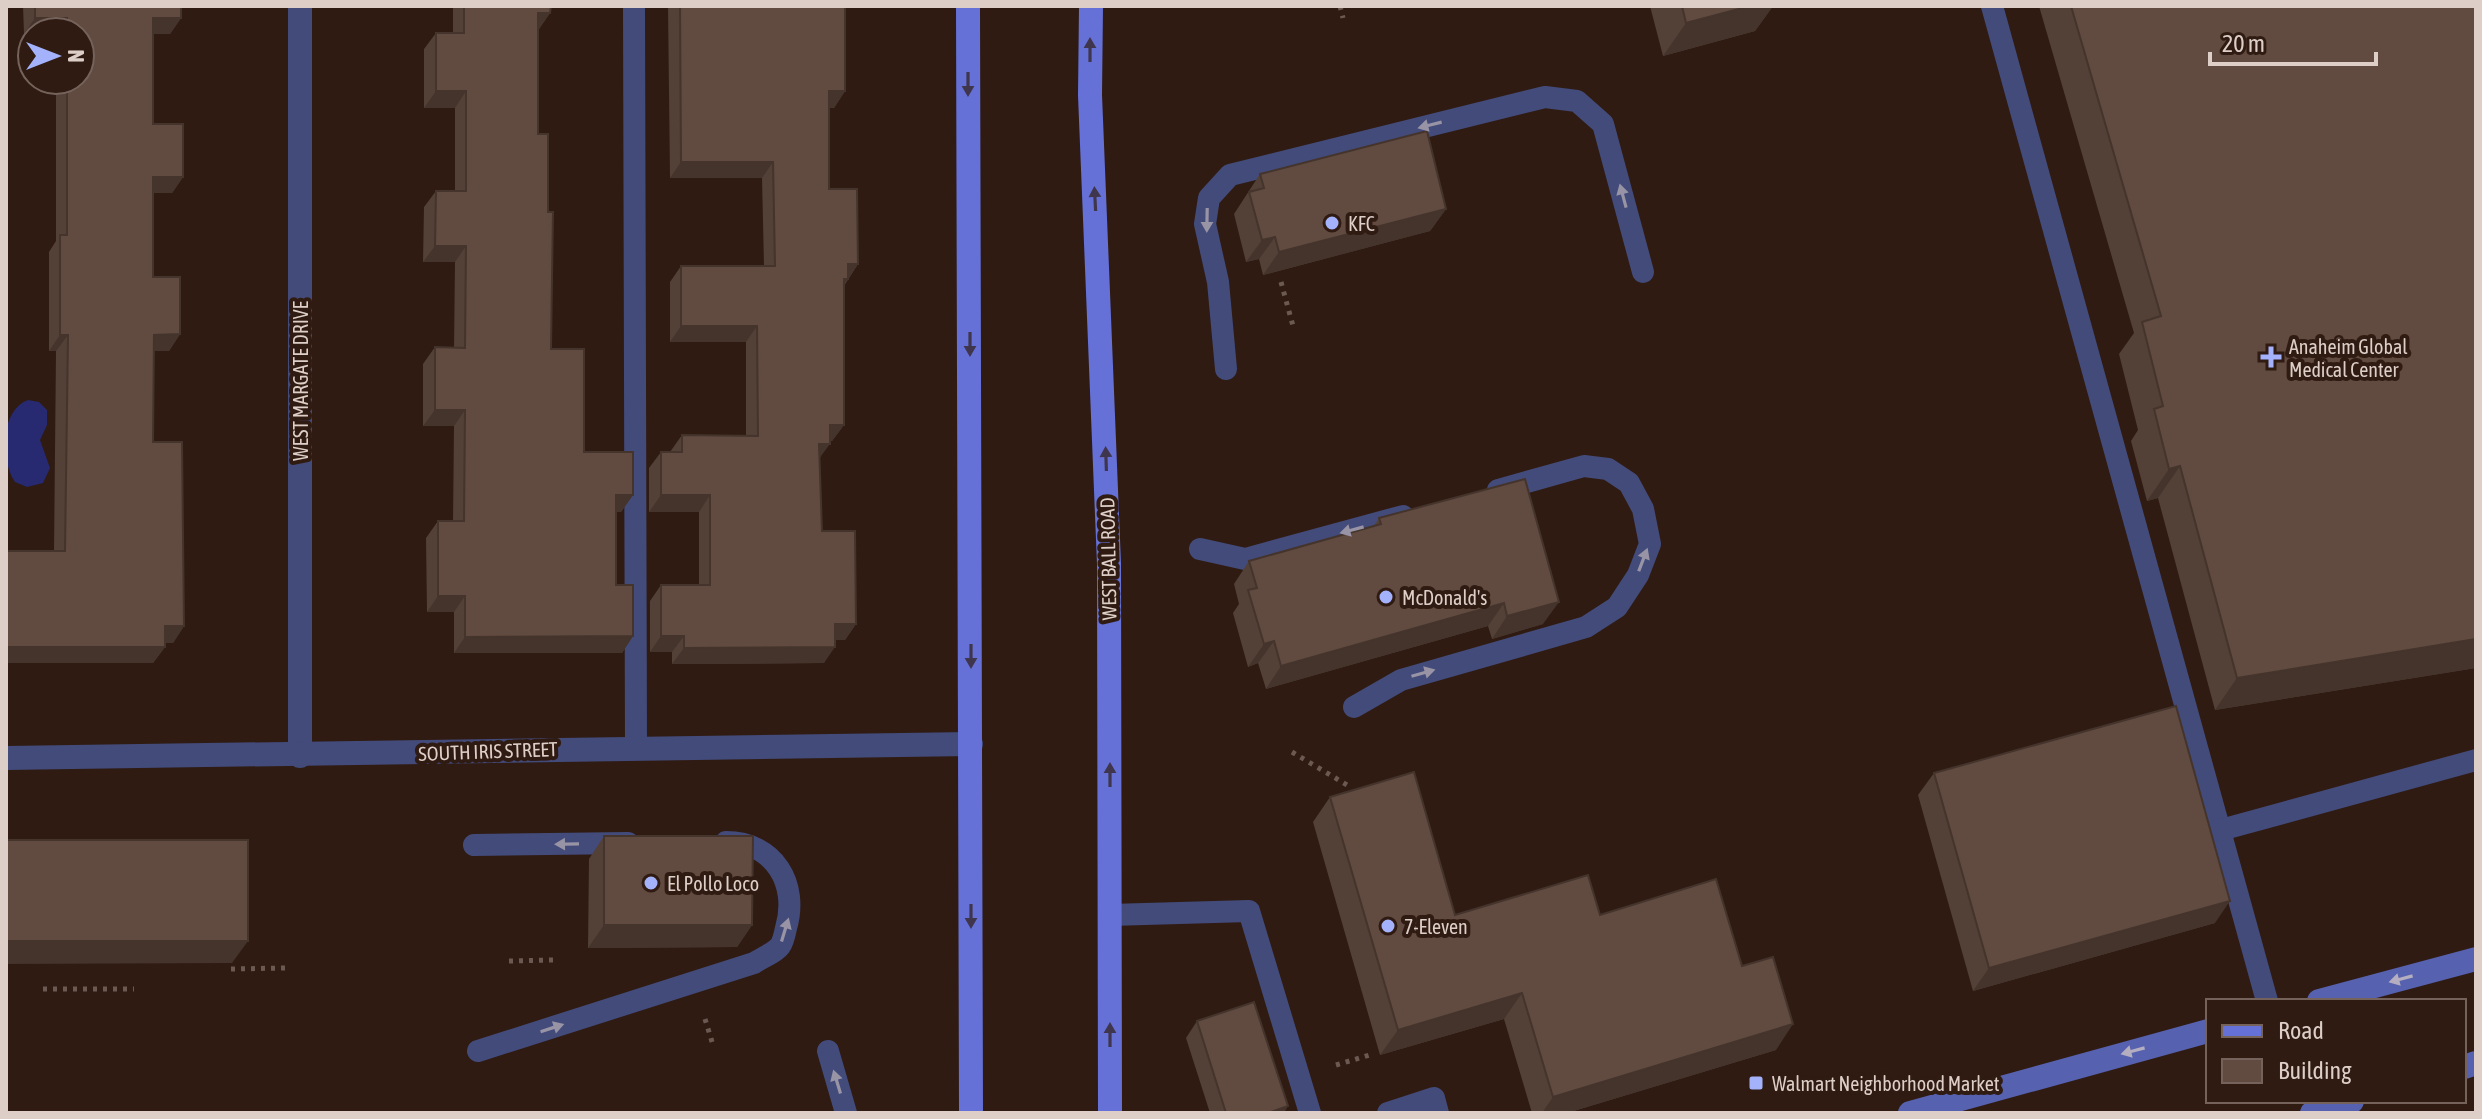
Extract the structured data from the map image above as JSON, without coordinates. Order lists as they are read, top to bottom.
{
  "streets": {
    "main road": ["WEST BALL ROAD"],
    "street": ["WEST MARGATE DRIVE", "SOUTH IRIS STREET"]
  },
  "crossings": [
    ["WEST MARGATE DRIVE", "SOUTH IRIS STREET"]
  ],
  "places": {
    "other": [
      "KFC",
      "McDonald's",
      "El Pollo Loco",
      "7-Eleven"
    ],
    "health": ["Anaheim Global Medical Center"],
    "transit": ["Walmart Neighborhood Market"]
  },
  "legend": ["Road", "Building"],
  "scale_bar": "20 m",
  "north": "right"
}
